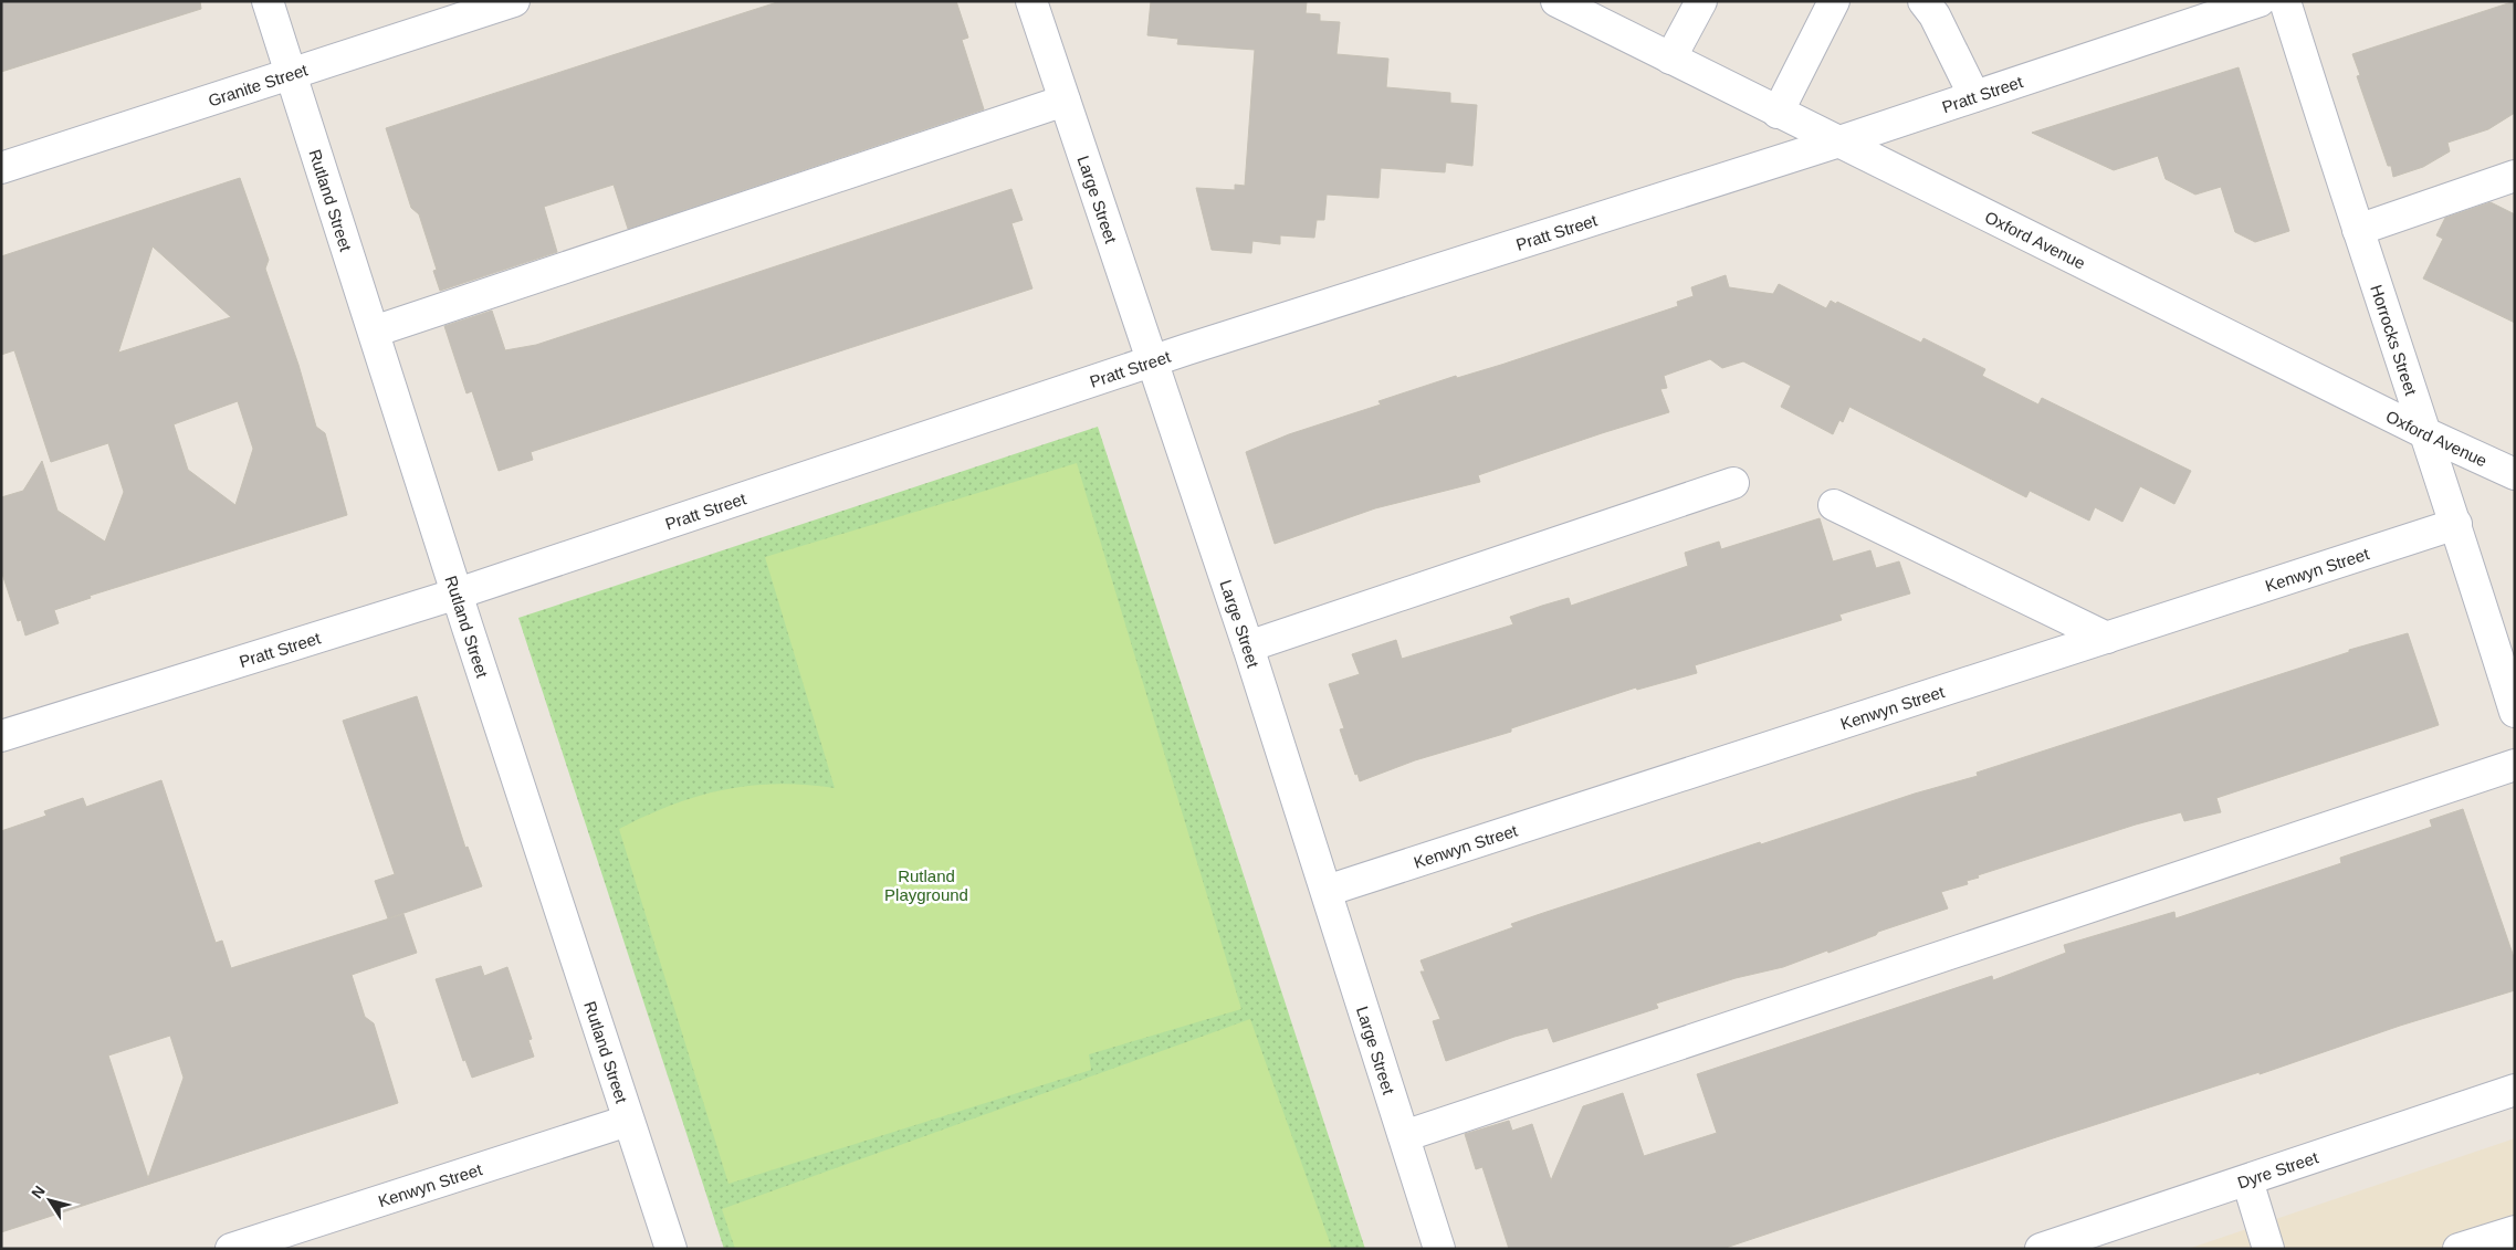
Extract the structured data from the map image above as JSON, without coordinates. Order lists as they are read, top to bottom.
{
  "streets": {
    "street": [
      "Granite Street",
      "Pratt Street",
      "Rutland Street",
      "Large Street",
      "Oxford Avenue",
      "Horrocks Street",
      "Kenwyn Street",
      "Dyre Street"
    ]
  },
  "crossings": [
    ["Granite Street", "Rutland Street"],
    ["Pratt Street", "Rutland Street"],
    ["Pratt Street", "Large Street"],
    ["Pratt Street", "Oxford Avenue"],
    ["Rutland Street", "Kenwyn Street"],
    ["Large Street", "Kenwyn Street"],
    ["Oxford Avenue", "Horrocks Street"],
    ["Horrocks Street", "Kenwyn Street"]
  ],
  "parks": ["Rutland Playground"],
  "north": "top left"
}
